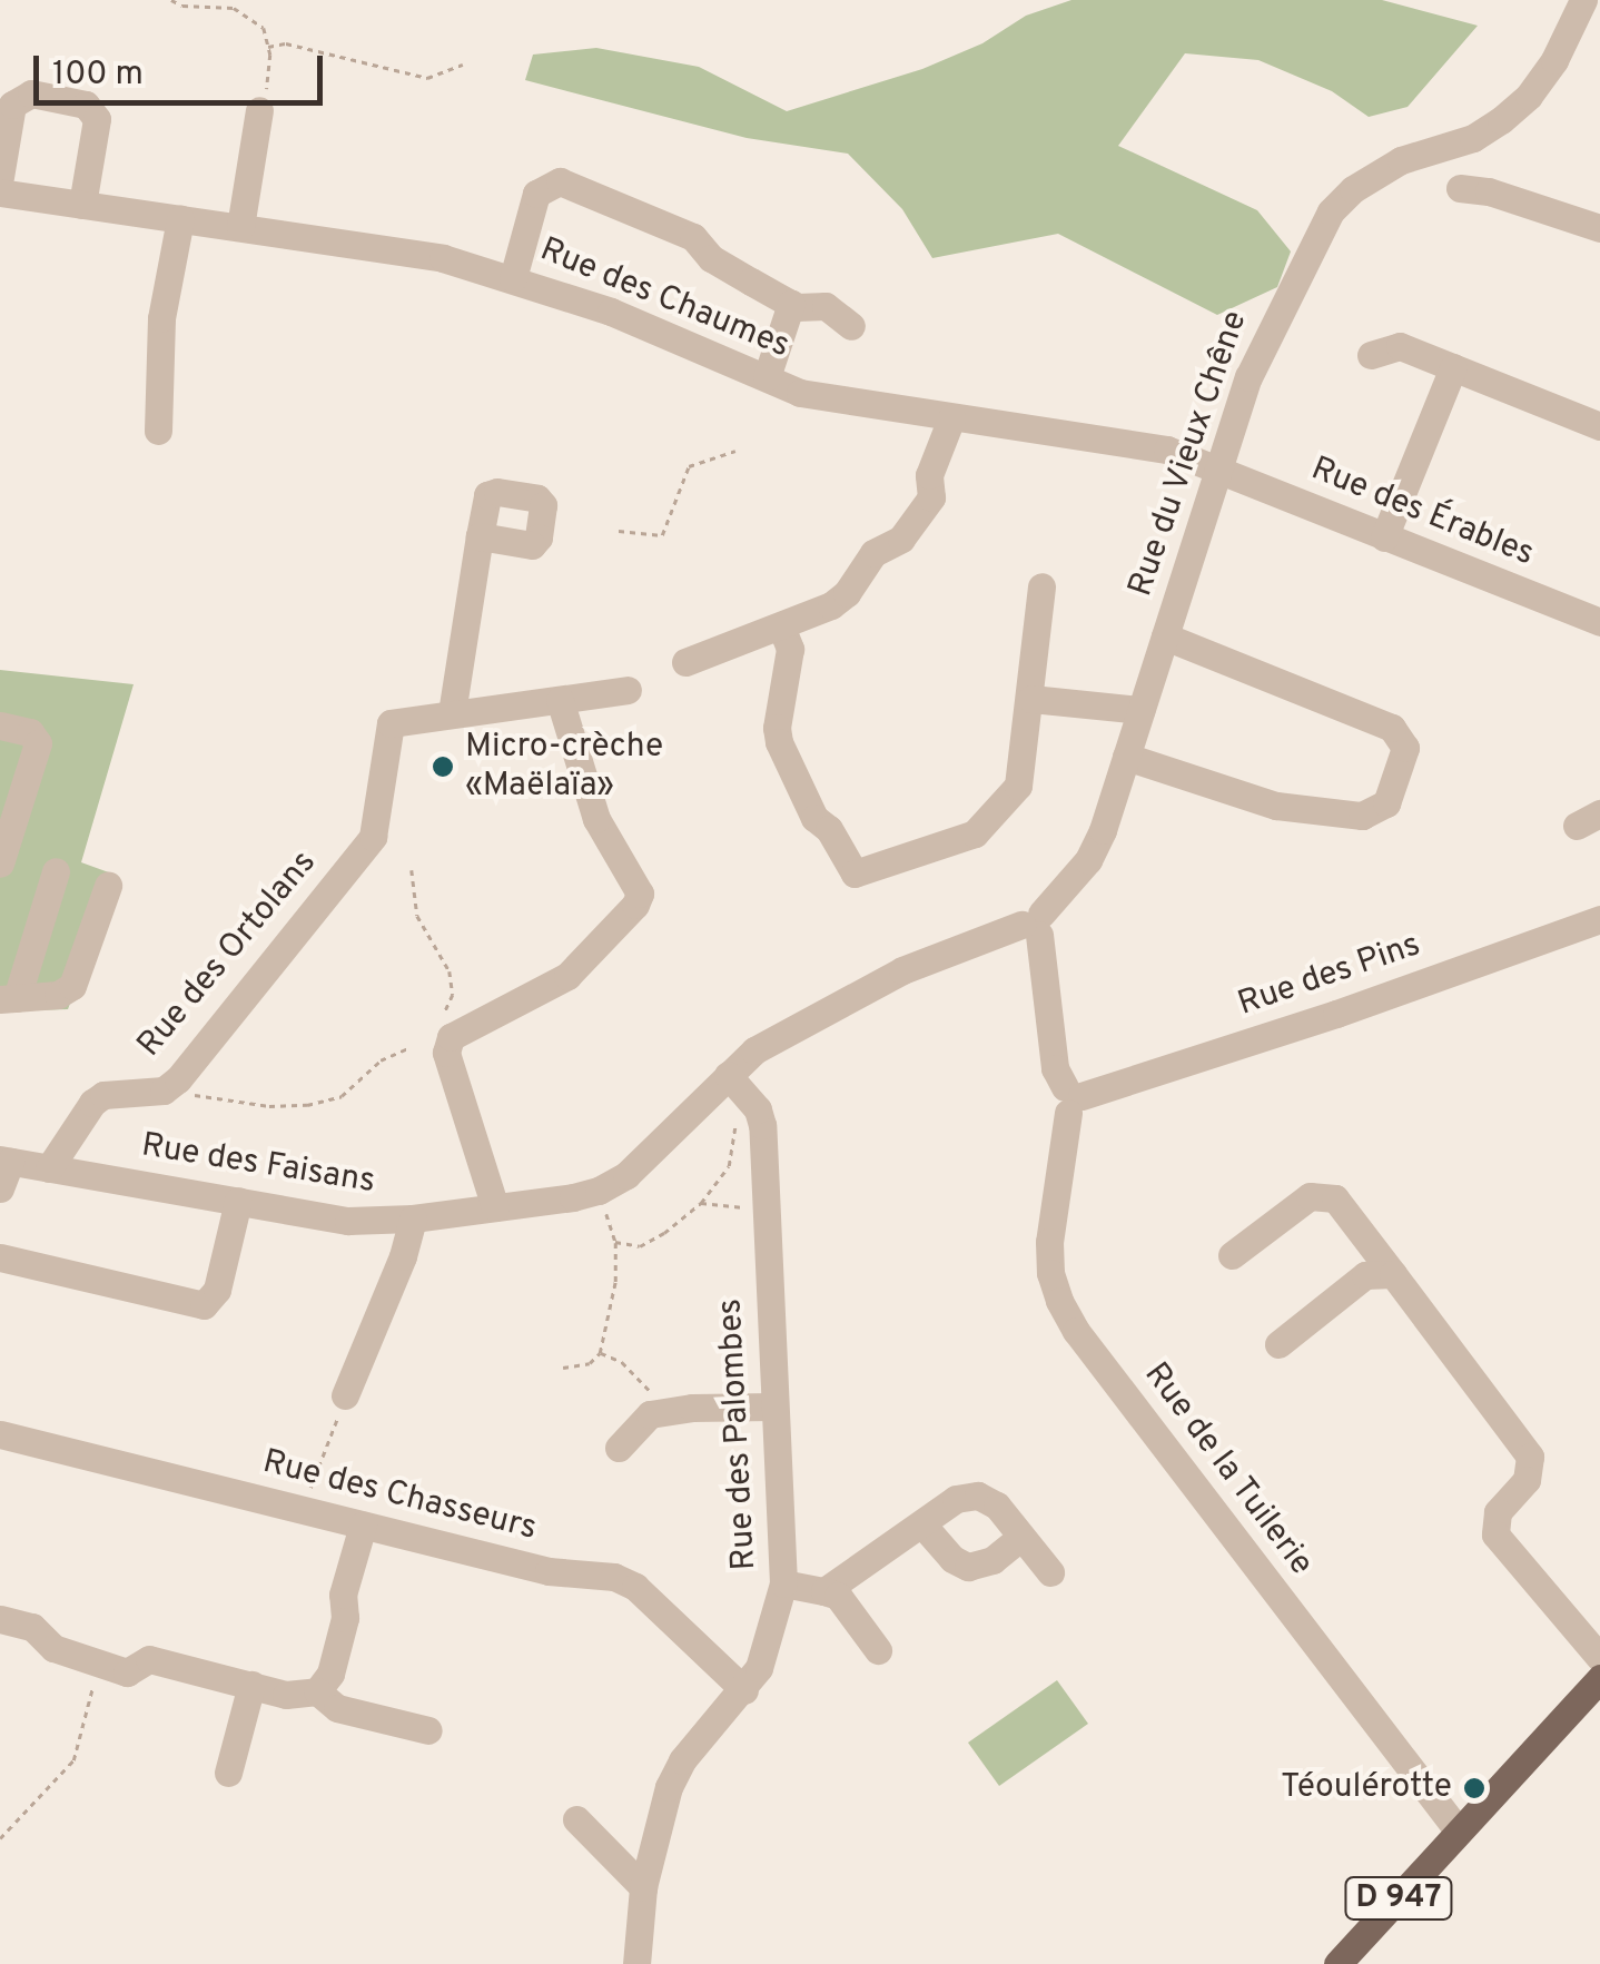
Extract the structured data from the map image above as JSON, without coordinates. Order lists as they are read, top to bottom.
{
  "streets": {
    "main road": ["D 947"],
    "street": [
      "Rue des Chaumes",
      "Rue du Vieux Chêne",
      "Rue des Érables",
      "Rue des Ortolans",
      "Rue des Pins",
      "Rue des Faisans",
      "Rue des Palombes",
      "Rue de la Tuilerie",
      "Rue des Chasseurs"
    ]
  },
  "crossings": [
    ["Rue des Chaumes", "Rue du Vieux Chêne"],
    ["Rue des Chaumes", "Rue des Érables"],
    ["Rue du Vieux Chêne", "Rue des Érables"],
    ["Rue du Vieux Chêne", "Rue des Faisans"],
    ["Rue du Vieux Chêne", "Rue de la Tuilerie"],
    ["Rue des Ortolans", "Rue des Faisans"],
    ["Rue des Pins", "Rue de la Tuilerie"],
    ["Rue des Faisans", "Rue des Palombes"],
    ["Rue des Faisans", "Rue de la Tuilerie"],
    ["Rue des Palombes", "Rue des Chasseurs"],
    ["Rue de la Tuilerie", "D 947"]
  ],
  "places": ["Micro-crèche «Maëlaïa»", "Téoulérotte"],
  "scale_bar": "100 m"
}
